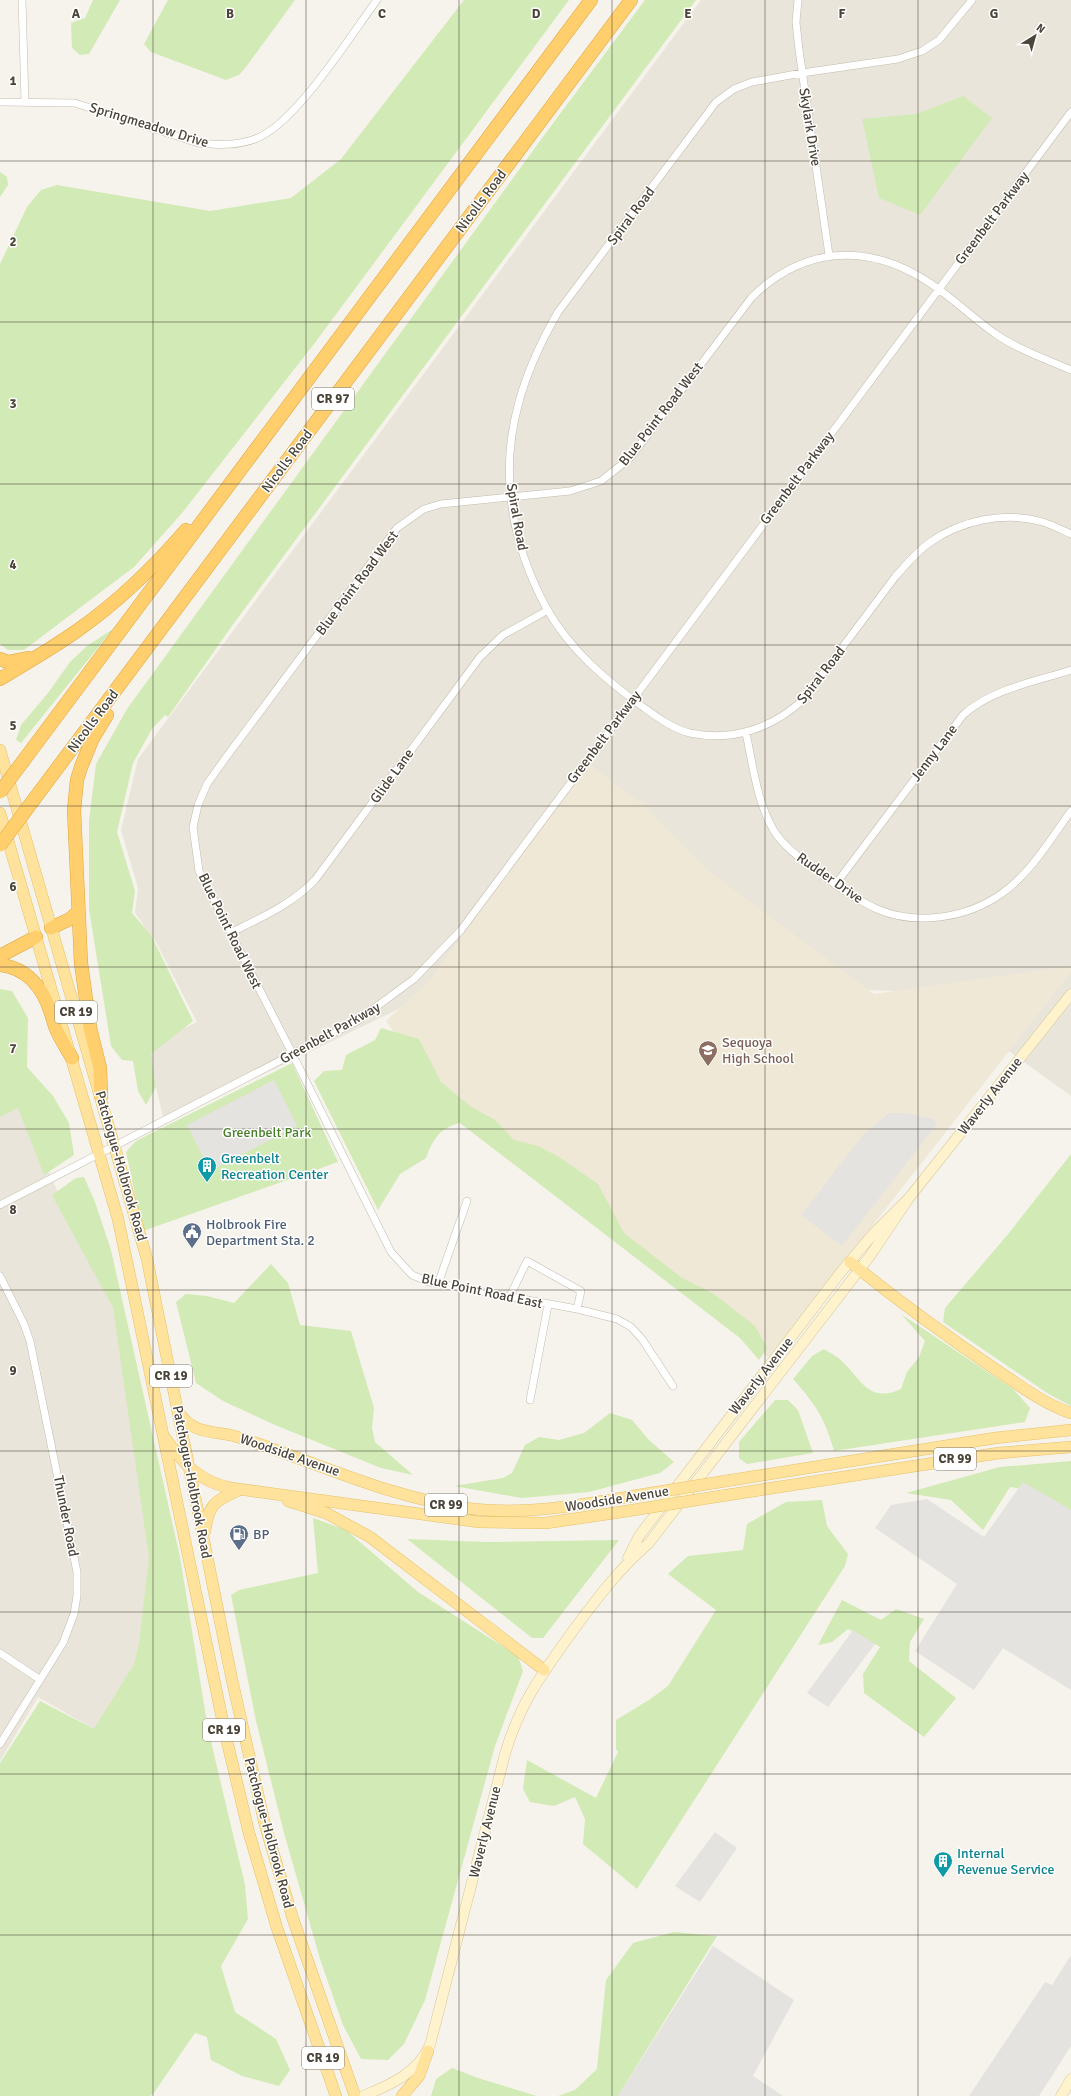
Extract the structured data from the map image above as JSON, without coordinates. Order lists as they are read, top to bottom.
{
  "streets": {
    "highway": ["Nicolls Road", "CR 97"],
    "main road": [
      "CR 19",
      "Waverly Avenue",
      "Patchogue-Holbrook Road",
      "Woodside Avenue",
      "CR 99"
    ],
    "street": [
      "Springmeadow Drive",
      "Skylark Drive",
      "Spiral Road",
      "Greenbelt Parkway",
      "Blue Point Road West",
      "Jenny Lane",
      "Glide Lane",
      "Rudder Drive",
      "Blue Point Road East",
      "Thunder Road"
    ]
  },
  "crossings": [
    ["Skylark Drive", "Spiral Road"],
    ["Skylark Drive", "Blue Point Road West"],
    ["Spiral Road", "Greenbelt Parkway"],
    ["Spiral Road", "Blue Point Road West"],
    ["Spiral Road", "Glide Lane"],
    ["Spiral Road", "Rudder Drive"],
    ["Greenbelt Parkway", "Blue Point Road West"],
    ["Greenbelt Parkway", "Patchogue-Holbrook Road"],
    ["Greenbelt Parkway", "Blue Point Road East"],
    ["Blue Point Road West", "Glide Lane"],
    ["Blue Point Road West", "Blue Point Road East"],
    ["Jenny Lane", "Rudder Drive"],
    ["Patchogue-Holbrook Road", "Woodside Avenue"],
    ["Patchogue-Holbrook Road", "CR 99"],
    ["Woodside Avenue", "CR 99"]
  ],
  "parks": ["Greenbelt Park"],
  "places": {
    "school or university": ["Sequoya High School"],
    "building": ["Greenbelt Recreation Center", "Internal Revenue Service"],
    "public building": ["Holbrook Fire Department Sta. 2"],
    "fuel station": ["BP"]
  },
  "north": "top right",
  "grid": {
    "columns": [
      "A",
      "B",
      "C",
      "D",
      "E",
      "F",
      "G"
    ],
    "rows": [
      "1",
      "2",
      "3",
      "4",
      "5",
      "6",
      "7",
      "8",
      "9"
    ]
  }
}
